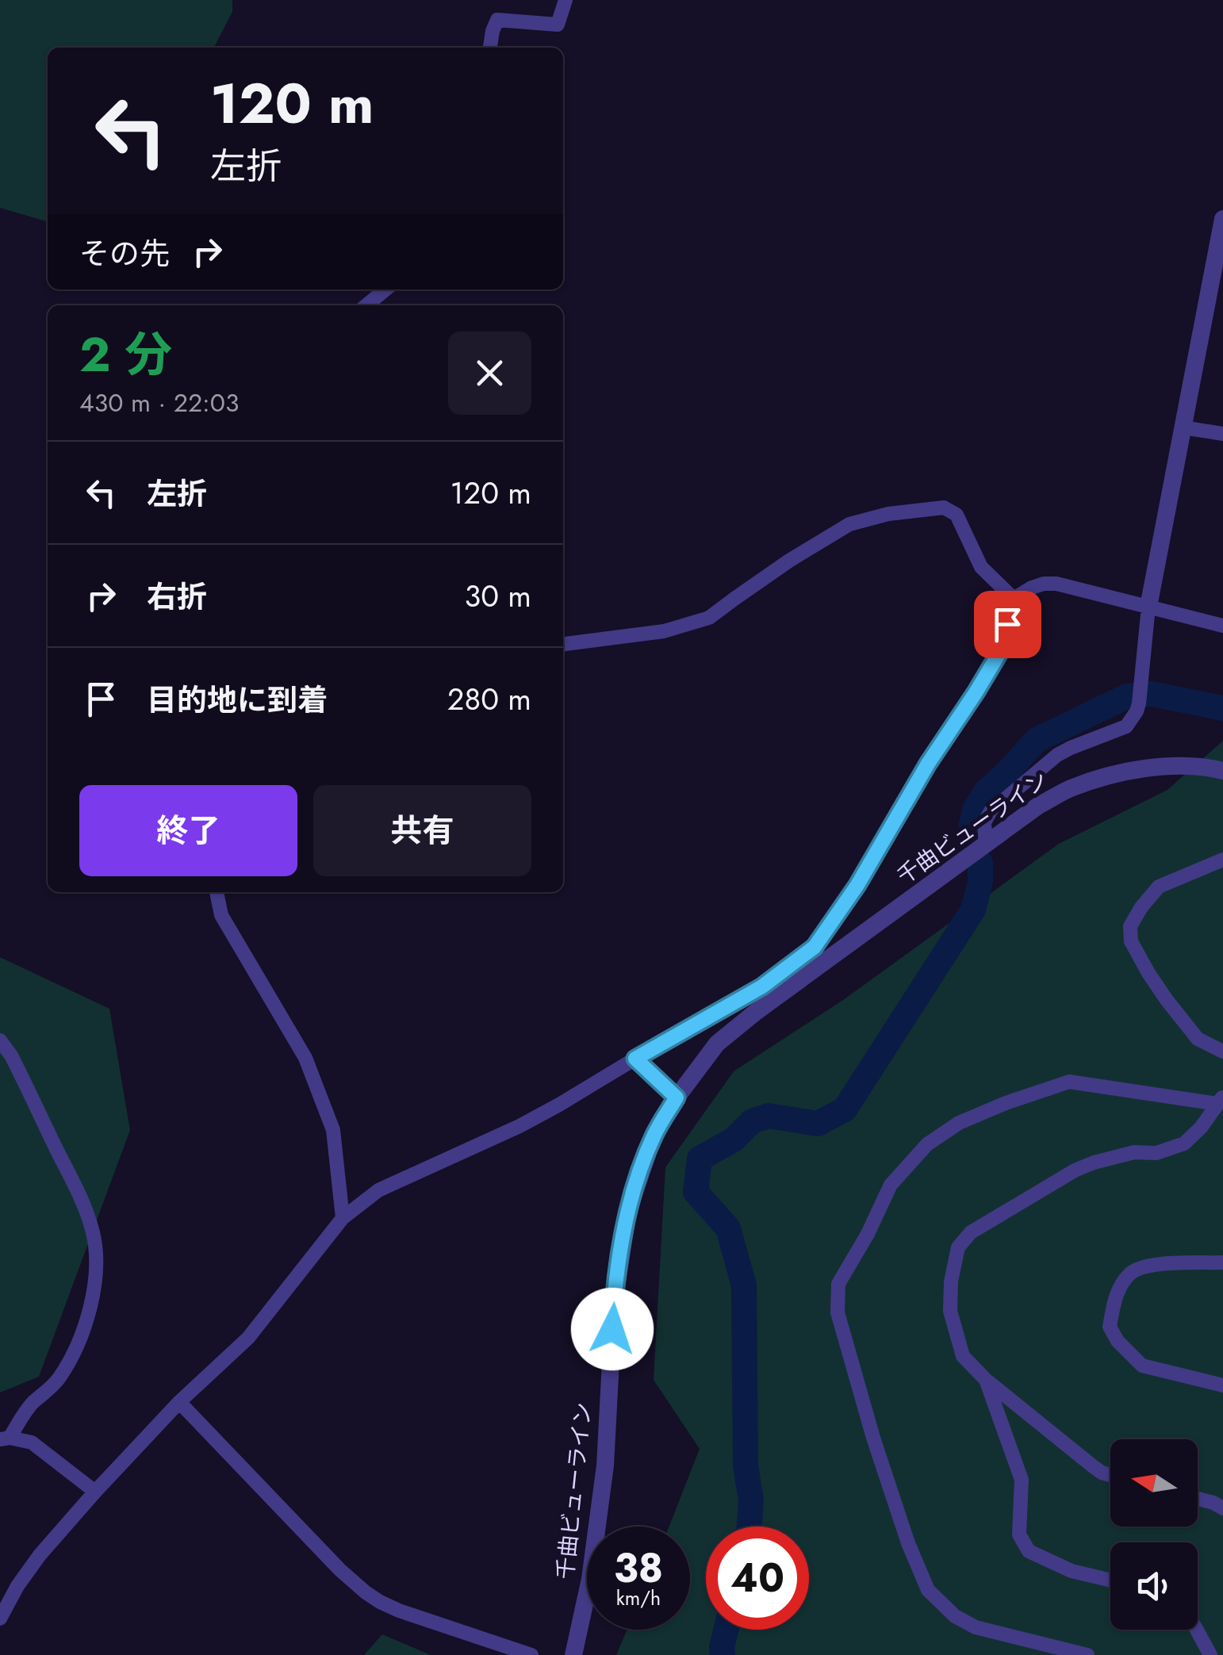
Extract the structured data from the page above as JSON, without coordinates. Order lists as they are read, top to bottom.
{
  "streets": {
    "street": ["千曲ビューライン"]
  },
  "north": "left",
  "page": {
    "turn": ["120 m", "左折"],
    "then": "その先",
    "heading": ["2 分", "430 m · 22:03"],
    "list": [
      {
        "name": "左折",
        "value": "120 m"
      },
      {
        "name": "右折",
        "value": "30 m"
      },
      {
        "name": "目的地に到着",
        "value": "280 m"
      }
    ],
    "buttons": ["終了", "共有"],
    "speed": "38 km/h",
    "limit": "40"
  }
}
